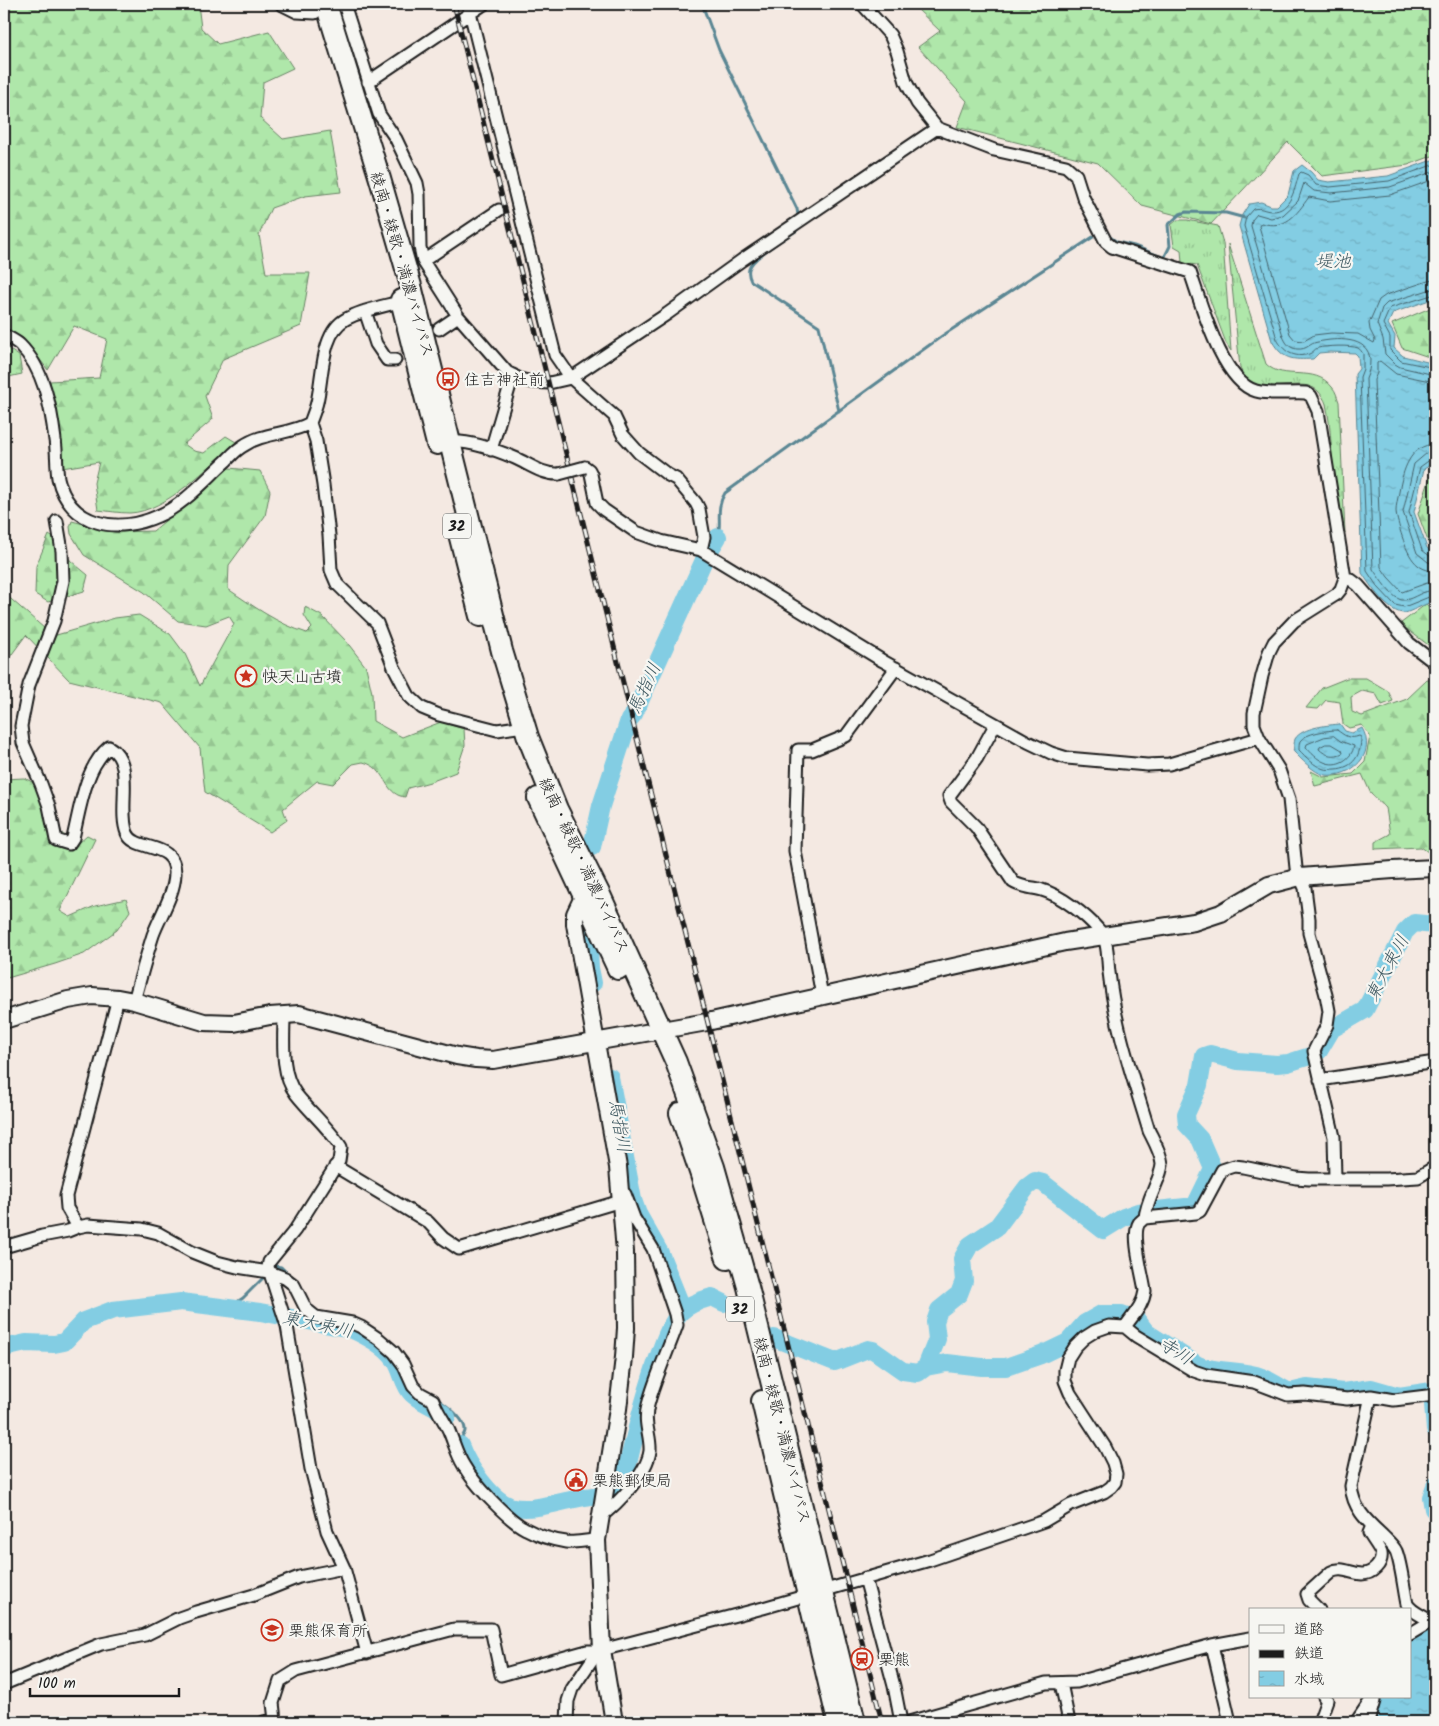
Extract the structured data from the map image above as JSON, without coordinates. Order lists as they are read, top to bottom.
{
  "streets": {
    "highway": ["綾南・綾歌・満濃バイパス", "32"]
  },
  "water": [
    "堤池",
    "馬指川",
    "東大束川",
    "寺川"
  ],
  "places": {
    "bus stop": ["住吉神社前"],
    "place": ["快天山古墳"],
    "public building": ["栗熊郵便局"],
    "school or university": ["栗熊保育所"],
    "station": ["栗熊"]
  },
  "legend": ["道路", "鉄道", "水域"],
  "scale_bar": "100 m"
}
